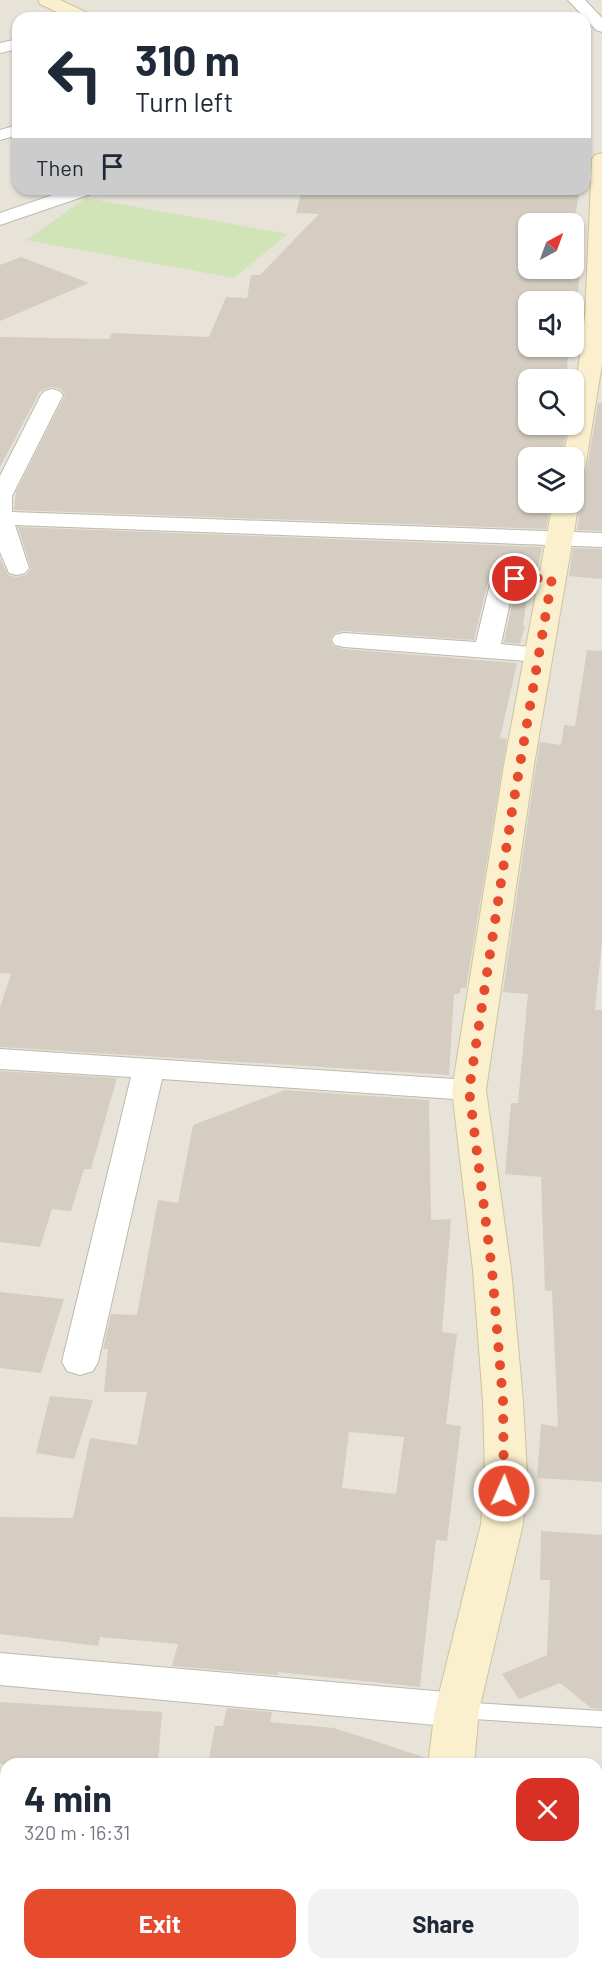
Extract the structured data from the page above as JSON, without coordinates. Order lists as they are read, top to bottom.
{
  "north": "top right",
  "page": {
    "turn": ["310 m", "Turn left"],
    "then": "Then",
    "heading": ["4 min", "320 m · 16:31"],
    "buttons": ["Exit", "Share"]
  }
}
